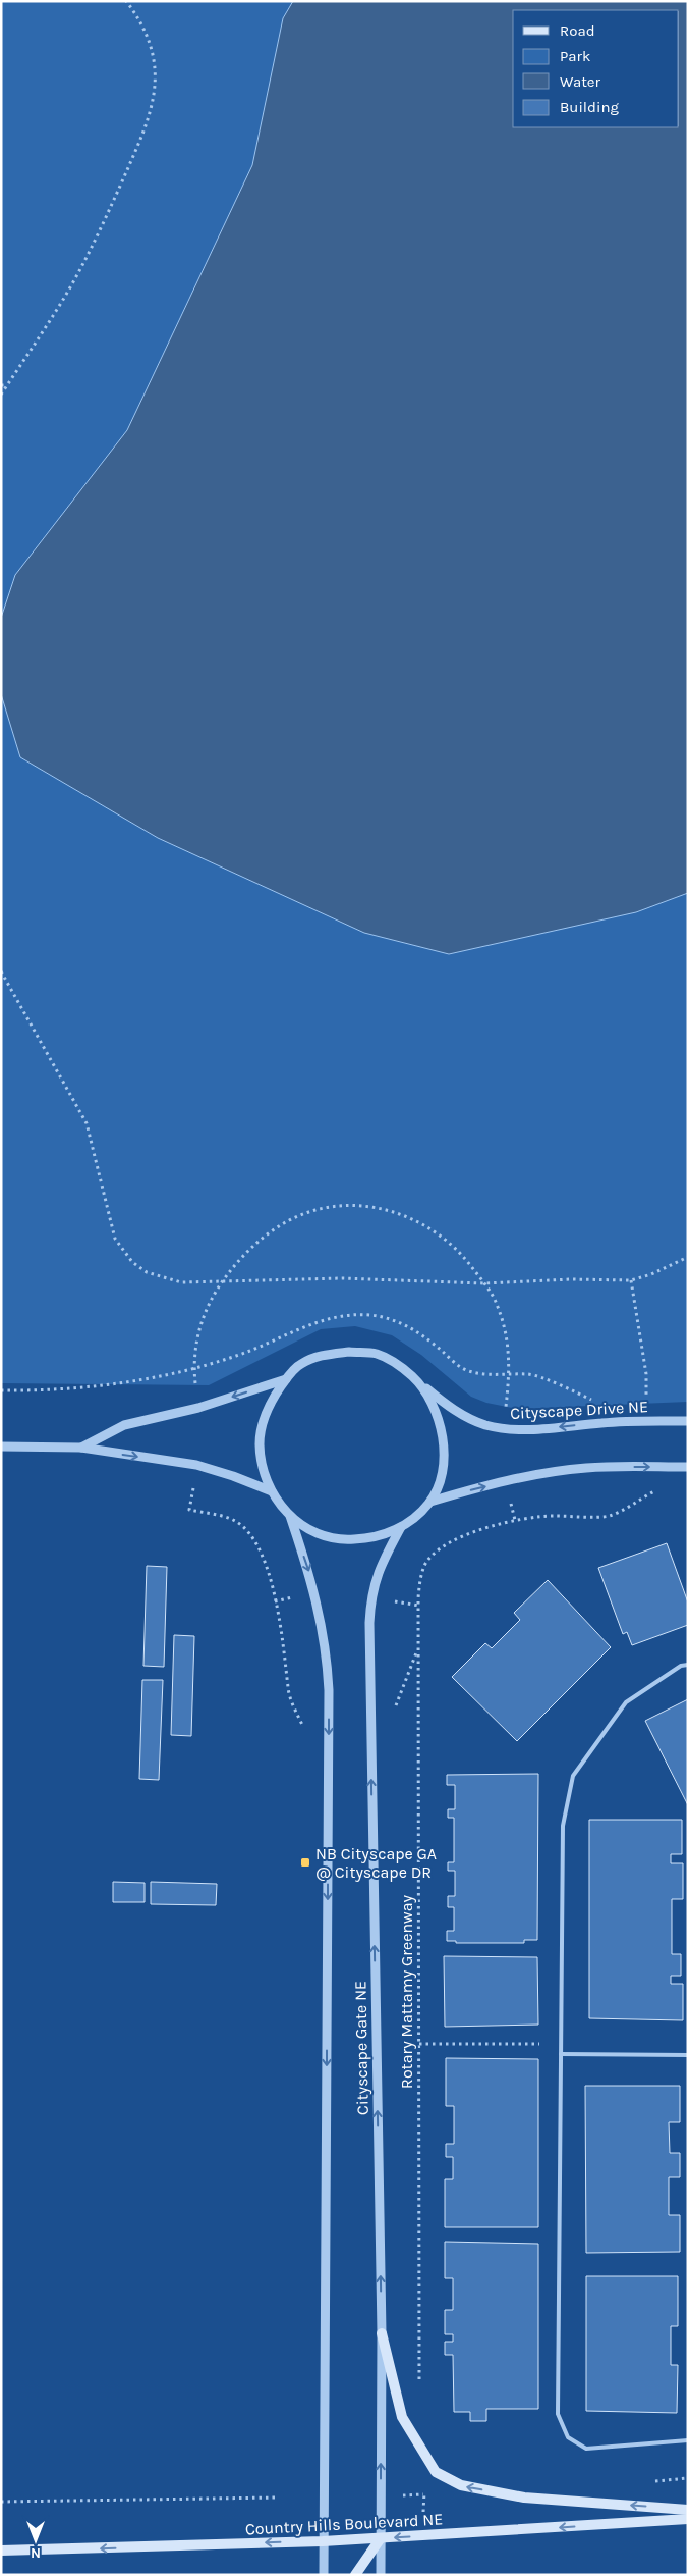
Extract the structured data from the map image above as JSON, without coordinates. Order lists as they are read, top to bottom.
{
  "streets": {
    "main road": ["Country Hills Boulevard NE"],
    "street": ["Cityscape Drive NE", "Cityscape Gate NE"],
    "path": ["Rotary Mattamy Greenway"]
  },
  "crossings": [
    ["Cityscape Gate NE", "Country Hills Boulevard NE"]
  ],
  "one_way": ["Country Hills Boulevard NE"],
  "places": {
    "transit": ["NB Cityscape GA @ Cityscape DR"]
  },
  "legend": [
    "Road",
    "Park",
    "Water",
    "Building"
  ],
  "north": "bottom"
}
